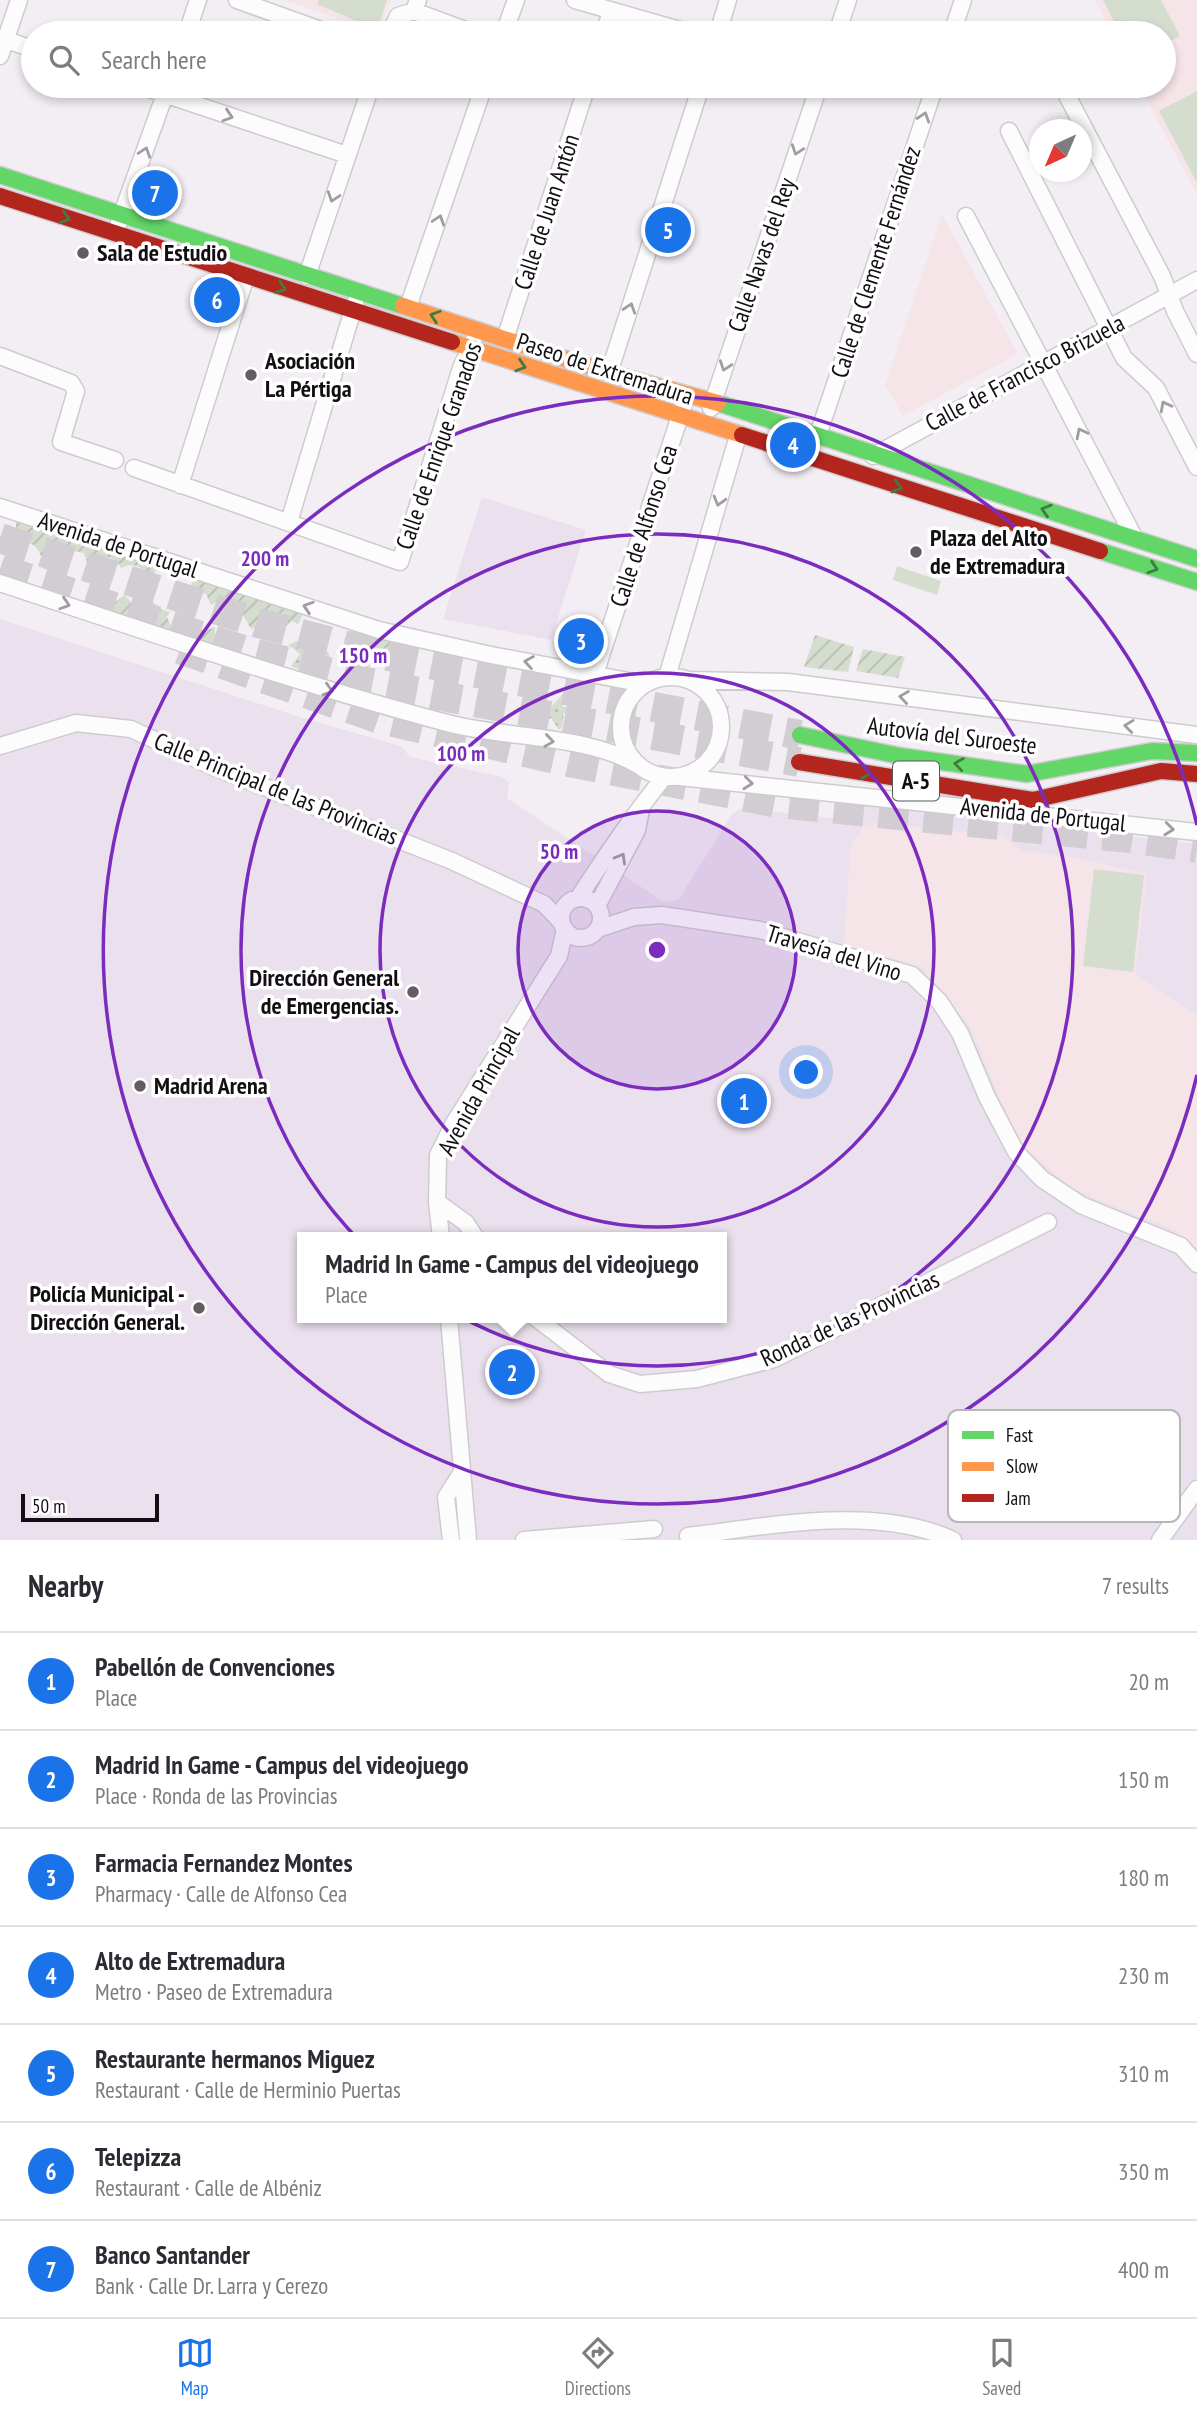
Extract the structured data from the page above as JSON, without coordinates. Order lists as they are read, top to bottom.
{
  "streets": {
    "main road": ["Paseo de Extremadura", "Autovía del Suroeste", "A-5"],
    "street": [
      "Calle de Juan Antón",
      "Calle Navas del Rey",
      "Calle de Clemente Fernández",
      "Calle de Francisco Brizuela",
      "Calle de Enrique Granados",
      "Calle de Alfonso Cea",
      "Avenida de Portugal",
      "Calle Principal de las Provincias",
      "Travesía del Vino",
      "Avenida Principal",
      "Ronda de las Provincias"
    ]
  },
  "crossings": [
    ["Calle de Juan Antón", "Paseo de Extremadura"],
    ["Calle Navas del Rey", "Paseo de Extremadura"],
    ["Calle de Clemente Fernández", "Paseo de Extremadura"],
    ["Paseo de Extremadura", "Calle de Francisco Brizuela"],
    ["Paseo de Extremadura", "Calle de Enrique Granados"],
    ["Paseo de Extremadura", "Calle de Alfonso Cea"],
    ["Calle de Alfonso Cea", "Avenida de Portugal"],
    ["Calle Principal de las Provincias", "Travesía del Vino"],
    ["Calle Principal de las Provincias", "Avenida Principal"],
    ["Travesía del Vino", "Avenida Principal"]
  ],
  "one_way": ["Calle de Clemente Fernández"],
  "places": [
    "Sala de Estudio",
    "Asociación La Pértiga",
    "Plaza del Alto de Extremadura",
    "Dirección General de Emergencias.",
    "Madrid Arena",
    "Policía Municipal - Dirección General."
  ],
  "legend": ["Fast", "Slow", "Jam"],
  "scale_bar": "50 m",
  "north": "bottom left",
  "page": {
    "search": "Search here",
    "pins": [
      "7",
      "5",
      "6",
      "4",
      "3",
      "1",
      "2"
    ],
    "popup": ["Madrid In Game - Campus del videojuego", "Place"],
    "scale": "50 m",
    "heading": ["Nearby", "7 results"],
    "list": [
      {
        "mark": "1",
        "name": "Pabellón de Convenciones",
        "note": "Place",
        "value": "20 m"
      },
      {
        "mark": "2",
        "name": "Madrid In Game - Campus del videojuego",
        "note": "Place · Ronda de las Provincias",
        "value": "150 m"
      },
      {
        "mark": "3",
        "name": "Farmacia Fernandez Montes",
        "note": "Pharmacy · Calle de Alfonso Cea",
        "value": "180 m"
      },
      {
        "mark": "4",
        "name": "Alto de Extremadura",
        "note": "Metro · Paseo de Extremadura",
        "value": "230 m"
      },
      {
        "mark": "5",
        "name": "Restaurante hermanos Miguez",
        "note": "Restaurant · Calle de Herminio Puertas",
        "value": "310 m"
      },
      {
        "mark": "6",
        "name": "Telepizza",
        "note": "Restaurant · Calle de Albéniz",
        "value": "350 m"
      },
      {
        "mark": "7",
        "name": "Banco Santander",
        "note": "Bank · Calle Dr. Larra y Cerezo",
        "value": "400 m"
      }
    ],
    "nav": ["Map", "Directions", "Saved"]
  },
  "rings": [
    "200 m",
    "150 m",
    "100 m",
    "50 m"
  ]
}
